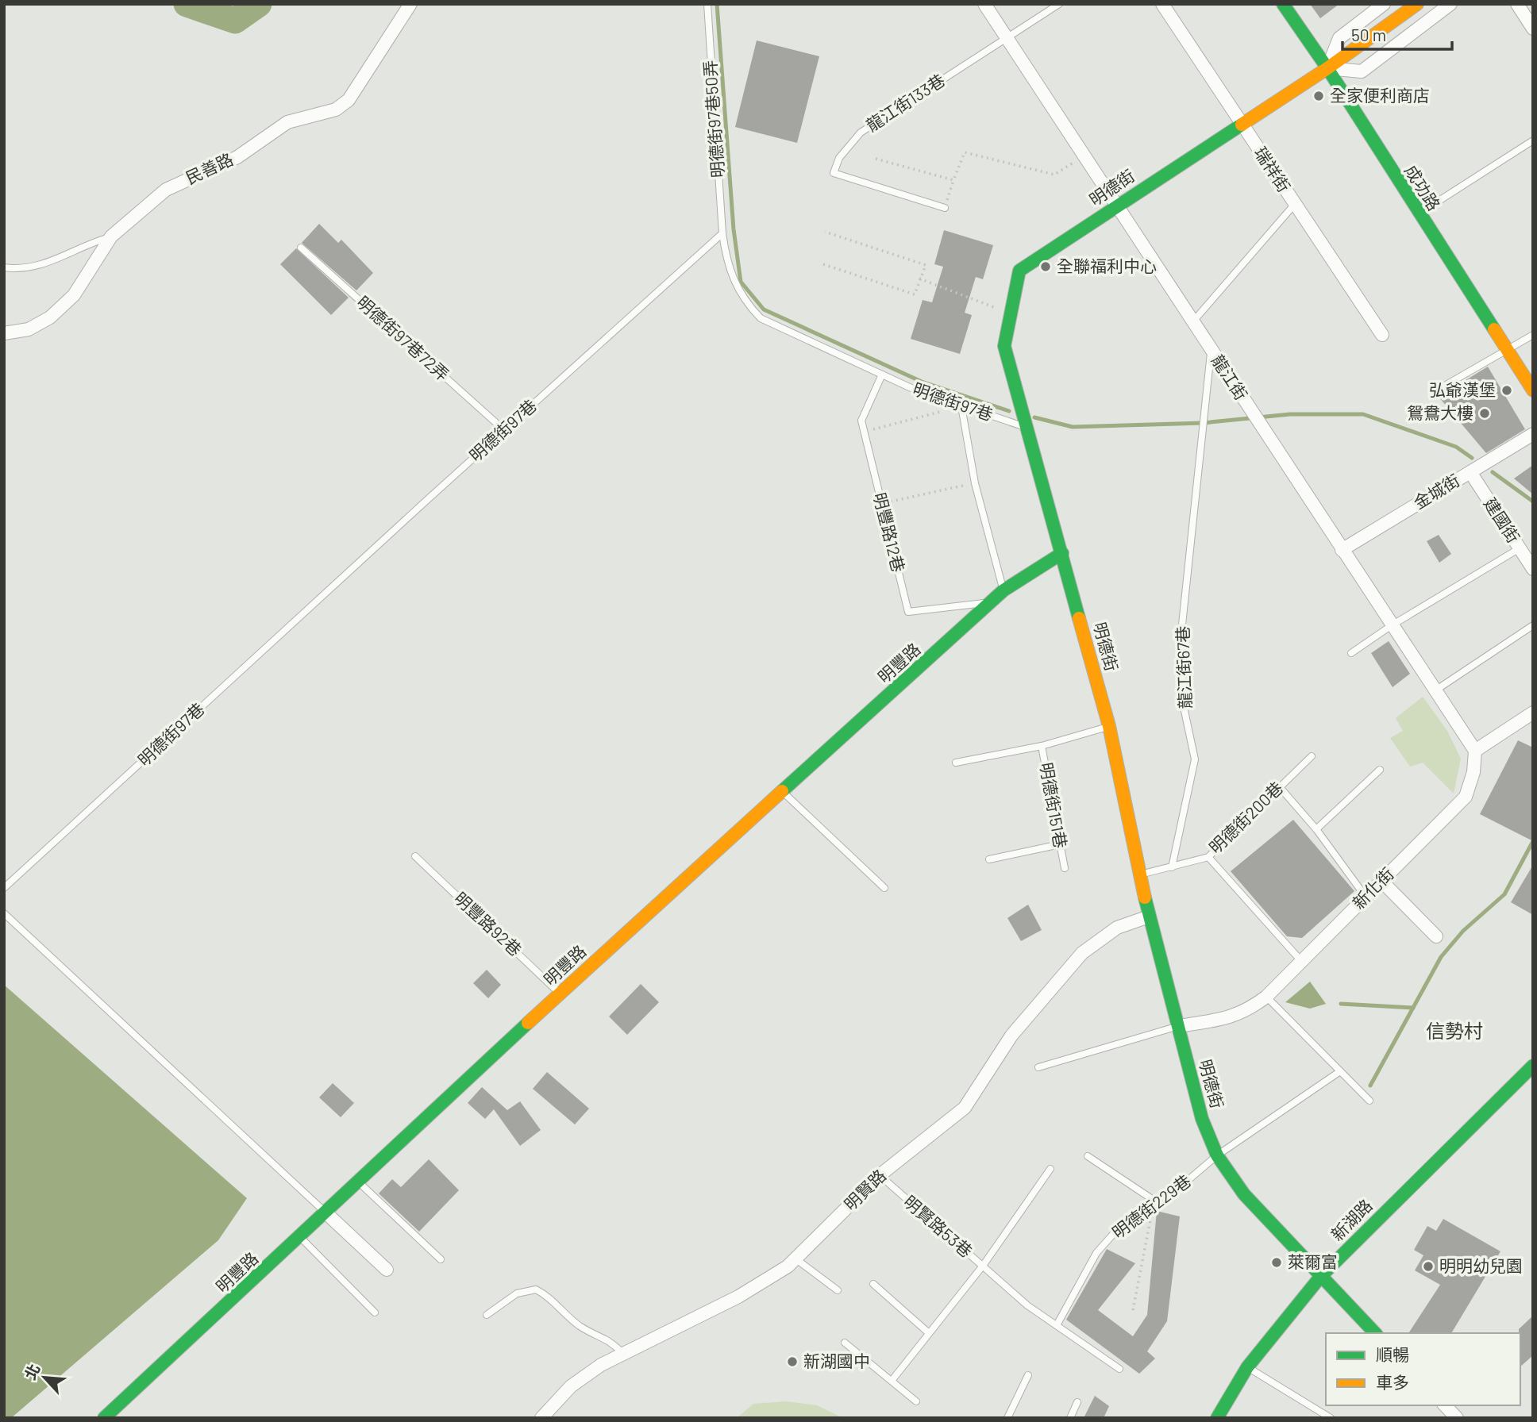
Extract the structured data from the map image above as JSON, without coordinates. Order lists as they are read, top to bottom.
{
  "streets": {
    "street": [
      "民善路",
      "瑞祥街",
      "明德街",
      "成功路",
      "龍江街",
      "金城街",
      "建國街",
      "明豐路",
      "新化街",
      "明賢路",
      "新湖路"
    ],
    "lane": [
      "龍江街133巷",
      "明德街97巷50弄",
      "明德街97巷72弄",
      "明德街97巷",
      "明豐路12巷",
      "龍江街67巷",
      "明德街151巷",
      "明德街200巷",
      "明豐路92巷",
      "明德街229巷",
      "明賢路53巷"
    ]
  },
  "crossings": [
    ["龍江街133巷", "龍江街"],
    ["明德街97巷50弄", "明德街97巷"],
    ["瑞祥街", "明德街"],
    ["明德街", "成功路"],
    ["明德街", "龍江街"],
    ["明德街", "明德街97巷"],
    ["明德街", "明豐路"],
    ["明德街", "明德街151巷"],
    ["明德街", "明德街200巷"],
    ["明德街", "新化街"],
    ["明德街", "明賢路"],
    ["明德街", "明德街229巷"],
    ["明德街", "新湖路"],
    ["明德街97巷72弄", "明德街97巷"],
    ["龍江街", "金城街"],
    ["龍江街", "龍江街67巷"],
    ["龍江街", "新化街"],
    ["明德街97巷", "明豐路12巷"],
    ["金城街", "建國街"],
    ["明豐路12巷", "明豐路"],
    ["明豐路", "明豐路92巷"],
    ["龍江街67巷", "明德街200巷"],
    ["明賢路", "明賢路53巷"]
  ],
  "districts": ["信勢村"],
  "places": [
    "全家便利商店",
    "全聯福利中心",
    "弘爺漢堡",
    "鴛鴦大樓",
    "萊爾富",
    "明明幼兒園",
    "新湖國中"
  ],
  "legend": ["順暢", "車多"],
  "scale_bar": "50 m",
  "north": "top left"
}
